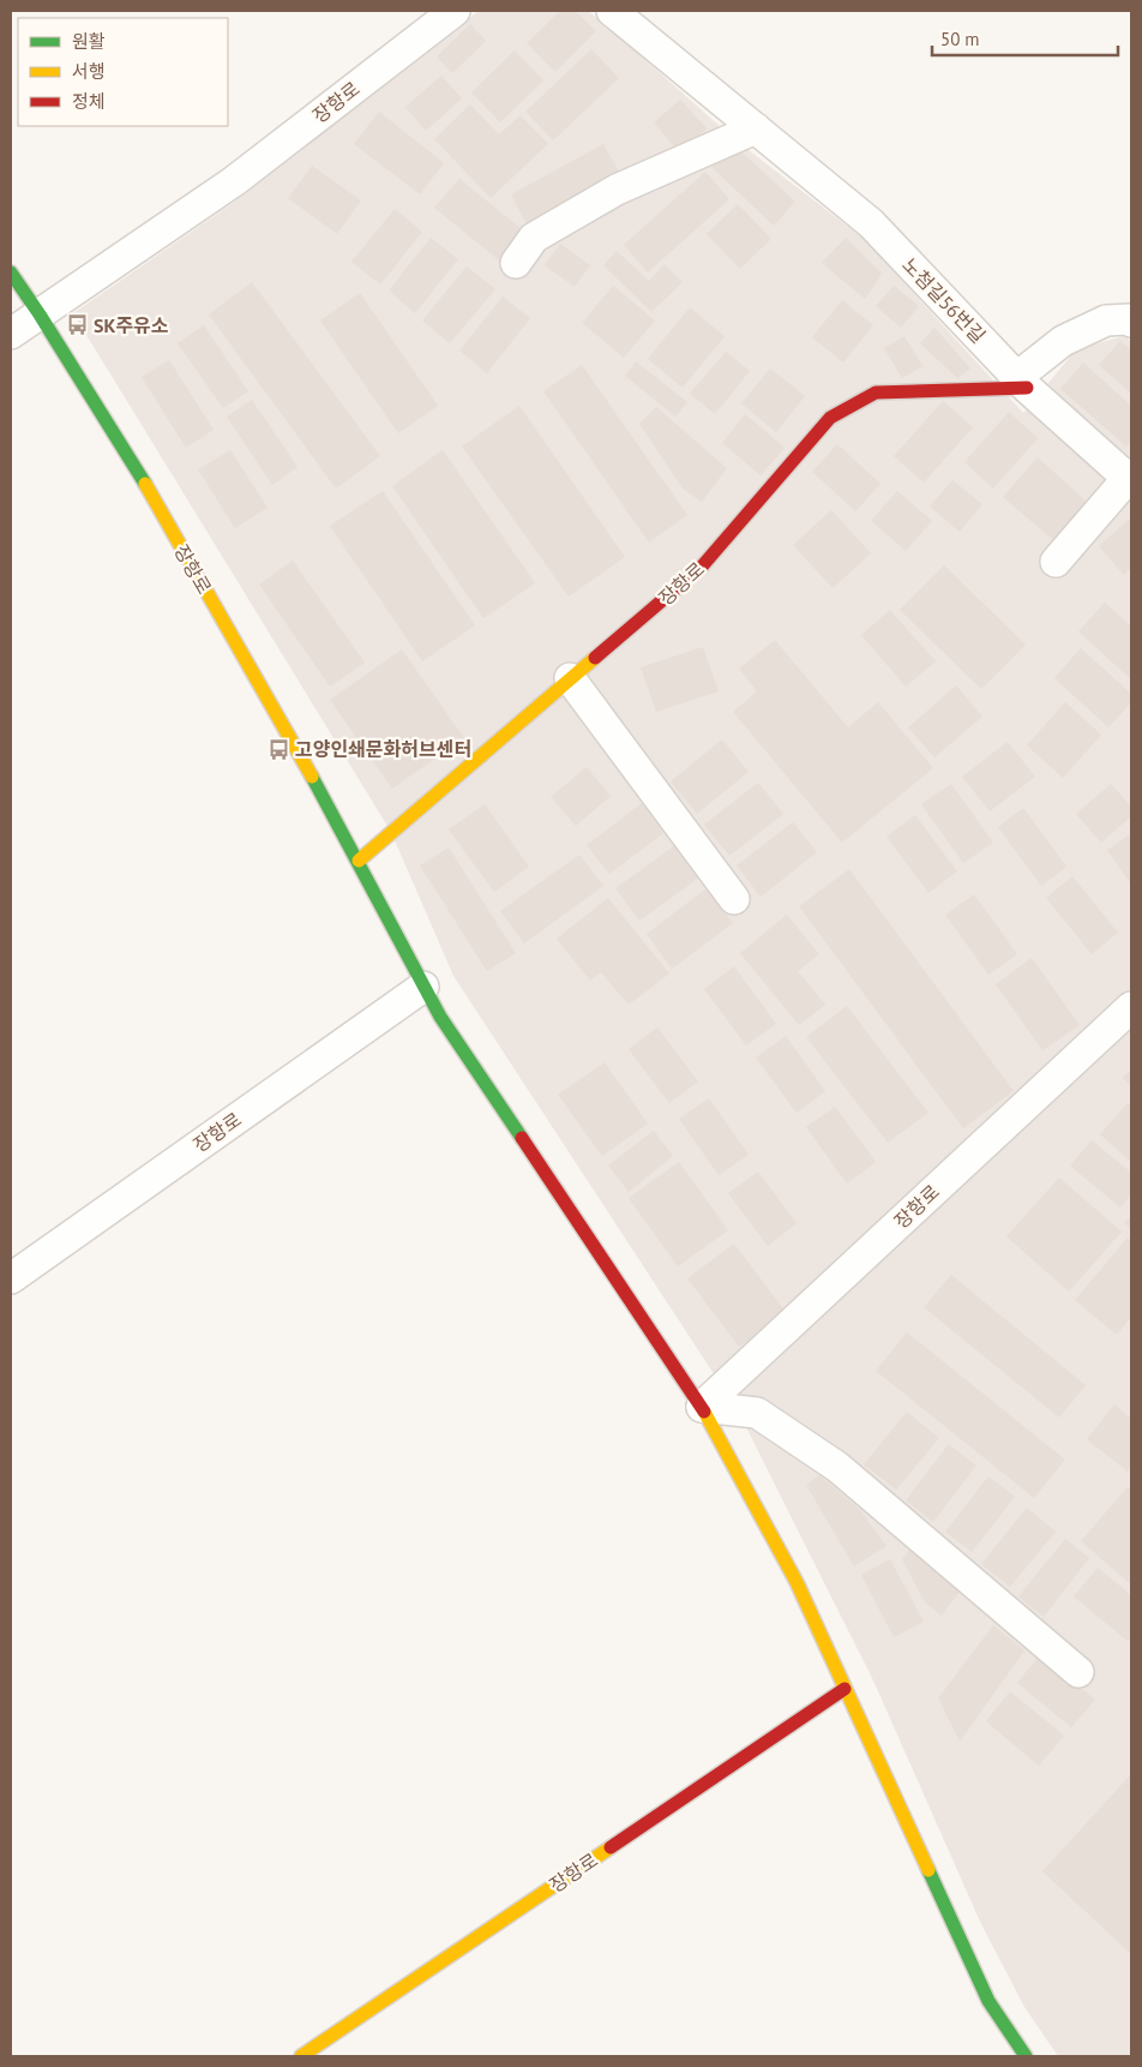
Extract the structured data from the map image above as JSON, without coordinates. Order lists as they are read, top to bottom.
{
  "streets": {
    "main road": ["장항로"],
    "street": ["노첨길56번길"]
  },
  "crossings": [
    ["장항로", "노첨길56번길"]
  ],
  "places": {
    "bus stop": ["SK주유소", "고양인쇄문화허브센터"]
  },
  "legend": ["원활", "서행", "정체"],
  "scale_bar": "50 m"
}
